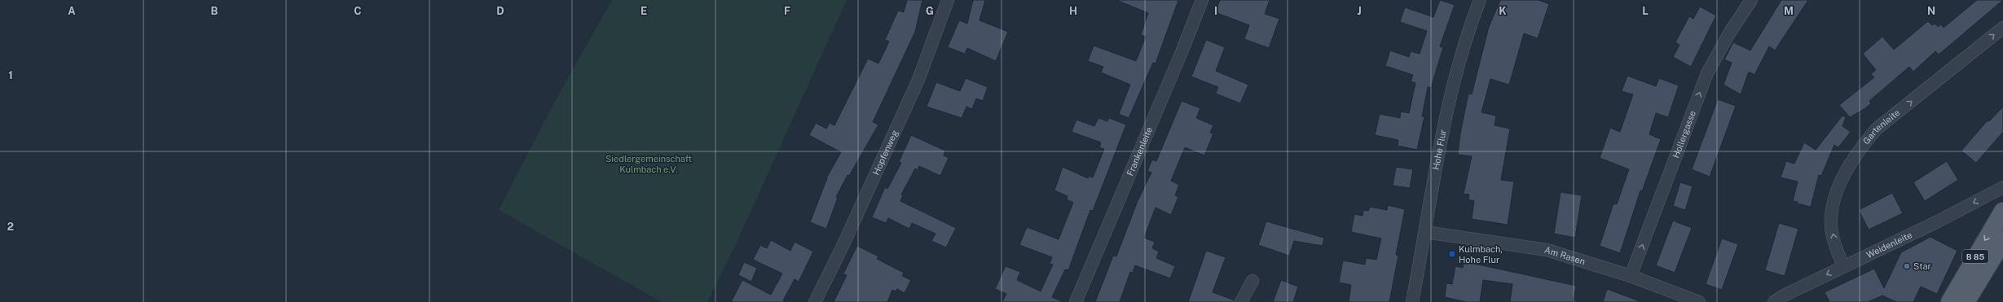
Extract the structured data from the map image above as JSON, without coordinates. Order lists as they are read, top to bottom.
{
  "streets": {
    "main road": ["B 85"],
    "street": [
      "Gartenleite",
      "Hollergasse",
      "Hohe Flur",
      "Frankenleite",
      "Hopfenweg",
      "Weidenleite",
      "Am Rasen"
    ]
  },
  "crossings": [
    ["Gartenleite", "Weidenleite"],
    ["Hollergasse", "Am Rasen"],
    ["Hohe Flur", "Am Rasen"]
  ],
  "one_way": ["Gartenleite", "Hollergasse", "Weidenleite"],
  "parks": ["Siedlergemeinschaft Kulmbach e.V."],
  "places": {
    "transit": ["Kulmbach, Hohe Flur"],
    "other": ["Star"]
  },
  "grid": {
    "columns": [
      "A",
      "B",
      "C",
      "D",
      "E",
      "F",
      "G",
      "H",
      "I",
      "J",
      "K",
      "L",
      "M",
      "N"
    ],
    "rows": ["1", "2"]
  }
}
